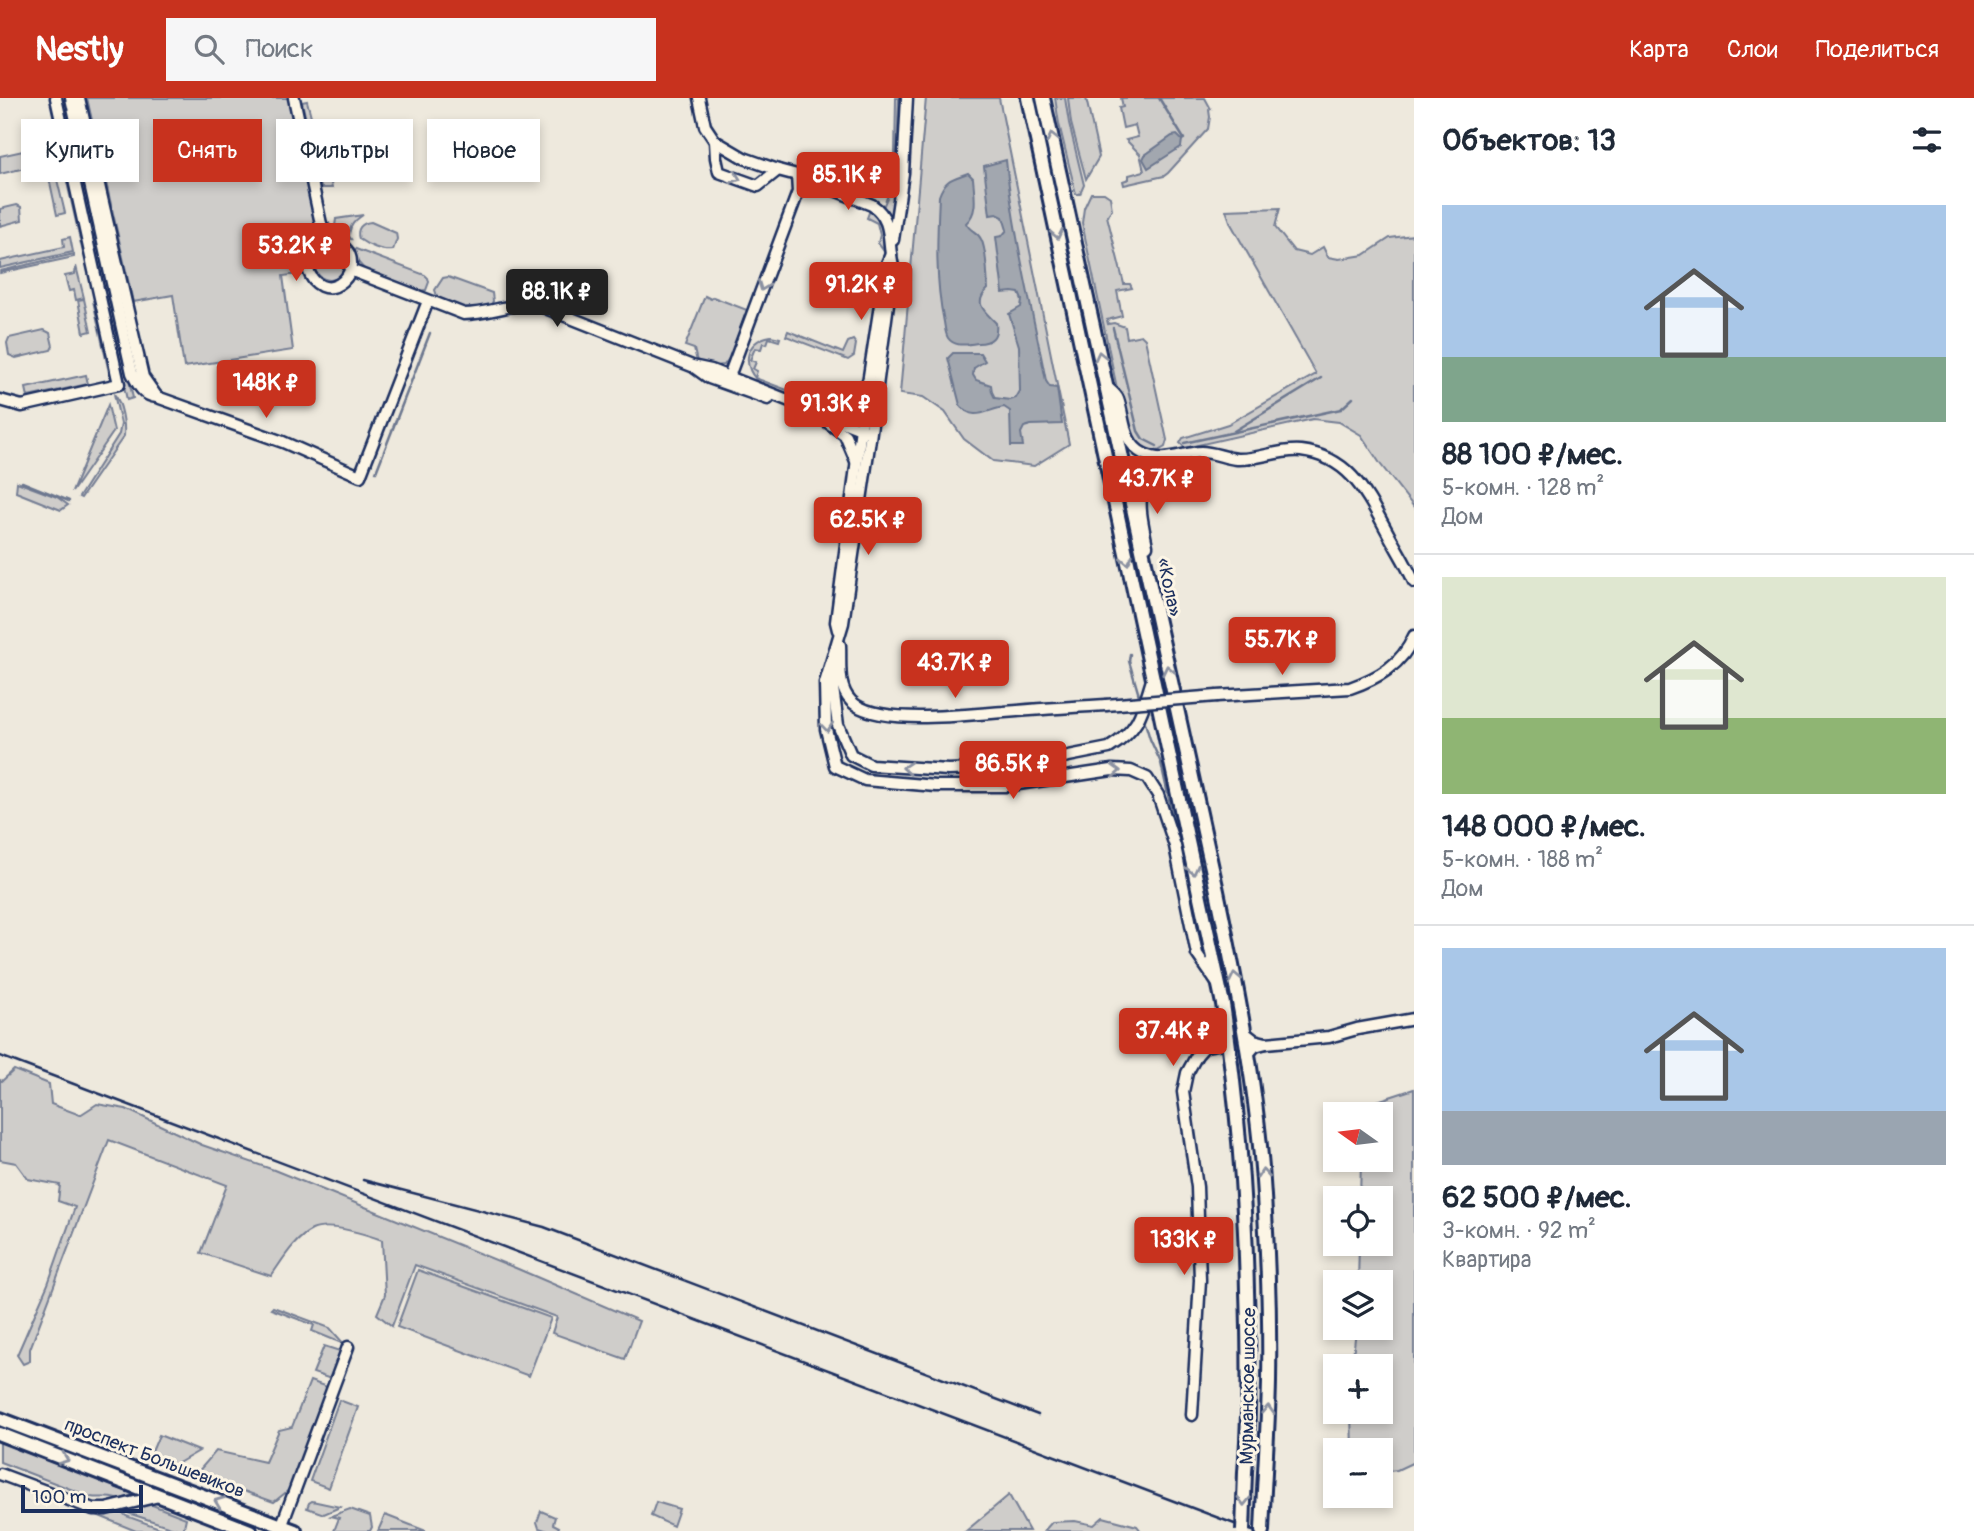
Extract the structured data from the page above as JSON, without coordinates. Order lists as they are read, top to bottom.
{
  "streets": {
    "main road": ["«Кола»", "Мурманское шоссе", "проспект Большевиков"]
  },
  "crossings": [
    ["«Кола»", "Мурманское шоссе"]
  ],
  "scale_bar": "100 m",
  "north": "left",
  "page": {
    "header": "Nestly",
    "search": "Поиск",
    "nav": ["Карта", "Слои", "Поделиться"],
    "heading": "Объектов: 13",
    "chip": [
      "Купить",
      "Снять",
      "Фильтры",
      "Новое"
    ],
    "price": [
      "85.1K ₽",
      "53.2K ₽",
      "91.2K ₽",
      "88.1K ₽",
      "148K ₽",
      "91.3K ₽",
      "43.7K ₽",
      "62.5K ₽",
      "55.7K ₽",
      "43.7K ₽",
      "86.5K ₽",
      "37.4K ₽",
      "133K ₽"
    ],
    "list": [
      {
        "name": "88 100 ₽/мес.",
        "note": "5-комн. · 128 m² · Дом"
      },
      {
        "name": "148 000 ₽/мес.",
        "note": "5-комн. · 188 m² · Дом"
      },
      {
        "name": "62 500 ₽/мес.",
        "note": "3-комн. · 92 m² · Квартира"
      }
    ],
    "map_buttons": ["+", "−"],
    "scale": "100 m"
  }
}
